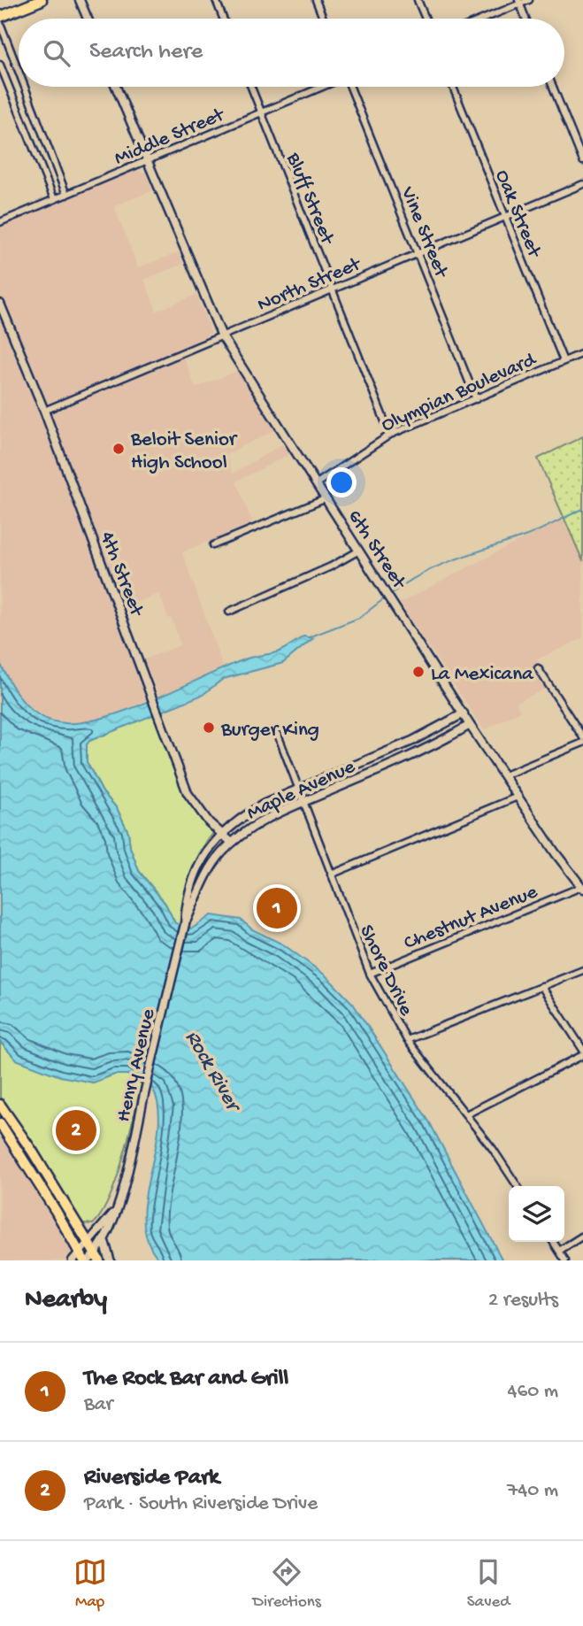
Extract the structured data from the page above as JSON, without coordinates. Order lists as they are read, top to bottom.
{
  "streets": {
    "street": [
      "Middle Street",
      "Bluff Street",
      "Oak Street",
      "Vine Street",
      "North Street",
      "Olympian Boulevard",
      "6th Street",
      "4th Street",
      "Maple Avenue",
      "Chestnut Avenue",
      "Shore Drive",
      "Henry Avenue"
    ]
  },
  "crossings": [
    ["Middle Street", "Bluff Street"],
    ["Middle Street", "6th Street"],
    ["Bluff Street", "North Street"],
    ["Bluff Street", "Olympian Boulevard"],
    ["Oak Street", "North Street"],
    ["Oak Street", "Olympian Boulevard"],
    ["Vine Street", "North Street"],
    ["Vine Street", "Olympian Boulevard"],
    ["North Street", "6th Street"],
    ["North Street", "4th Street"],
    ["Olympian Boulevard", "6th Street"],
    ["6th Street", "Maple Avenue"],
    ["6th Street", "Chestnut Avenue"],
    ["4th Street", "Maple Avenue"],
    ["Maple Avenue", "Shore Drive"],
    ["Maple Avenue", "Henry Avenue"],
    ["Chestnut Avenue", "Shore Drive"]
  ],
  "water": ["Rock River"],
  "places": ["Beloit Senior High School", "La Mexicana", "Burger King"],
  "page": {
    "search": "Search here",
    "pins": ["1", "2"],
    "heading": ["Nearby", "2 results"],
    "list": [
      {
        "mark": "1",
        "name": "The Rock Bar and Grill",
        "note": "Bar",
        "value": "460 m"
      },
      {
        "mark": "2",
        "name": "Riverside Park",
        "note": "Park · South Riverside Drive",
        "value": "740 m"
      }
    ],
    "nav": ["Map", "Directions", "Saved"]
  }
}
